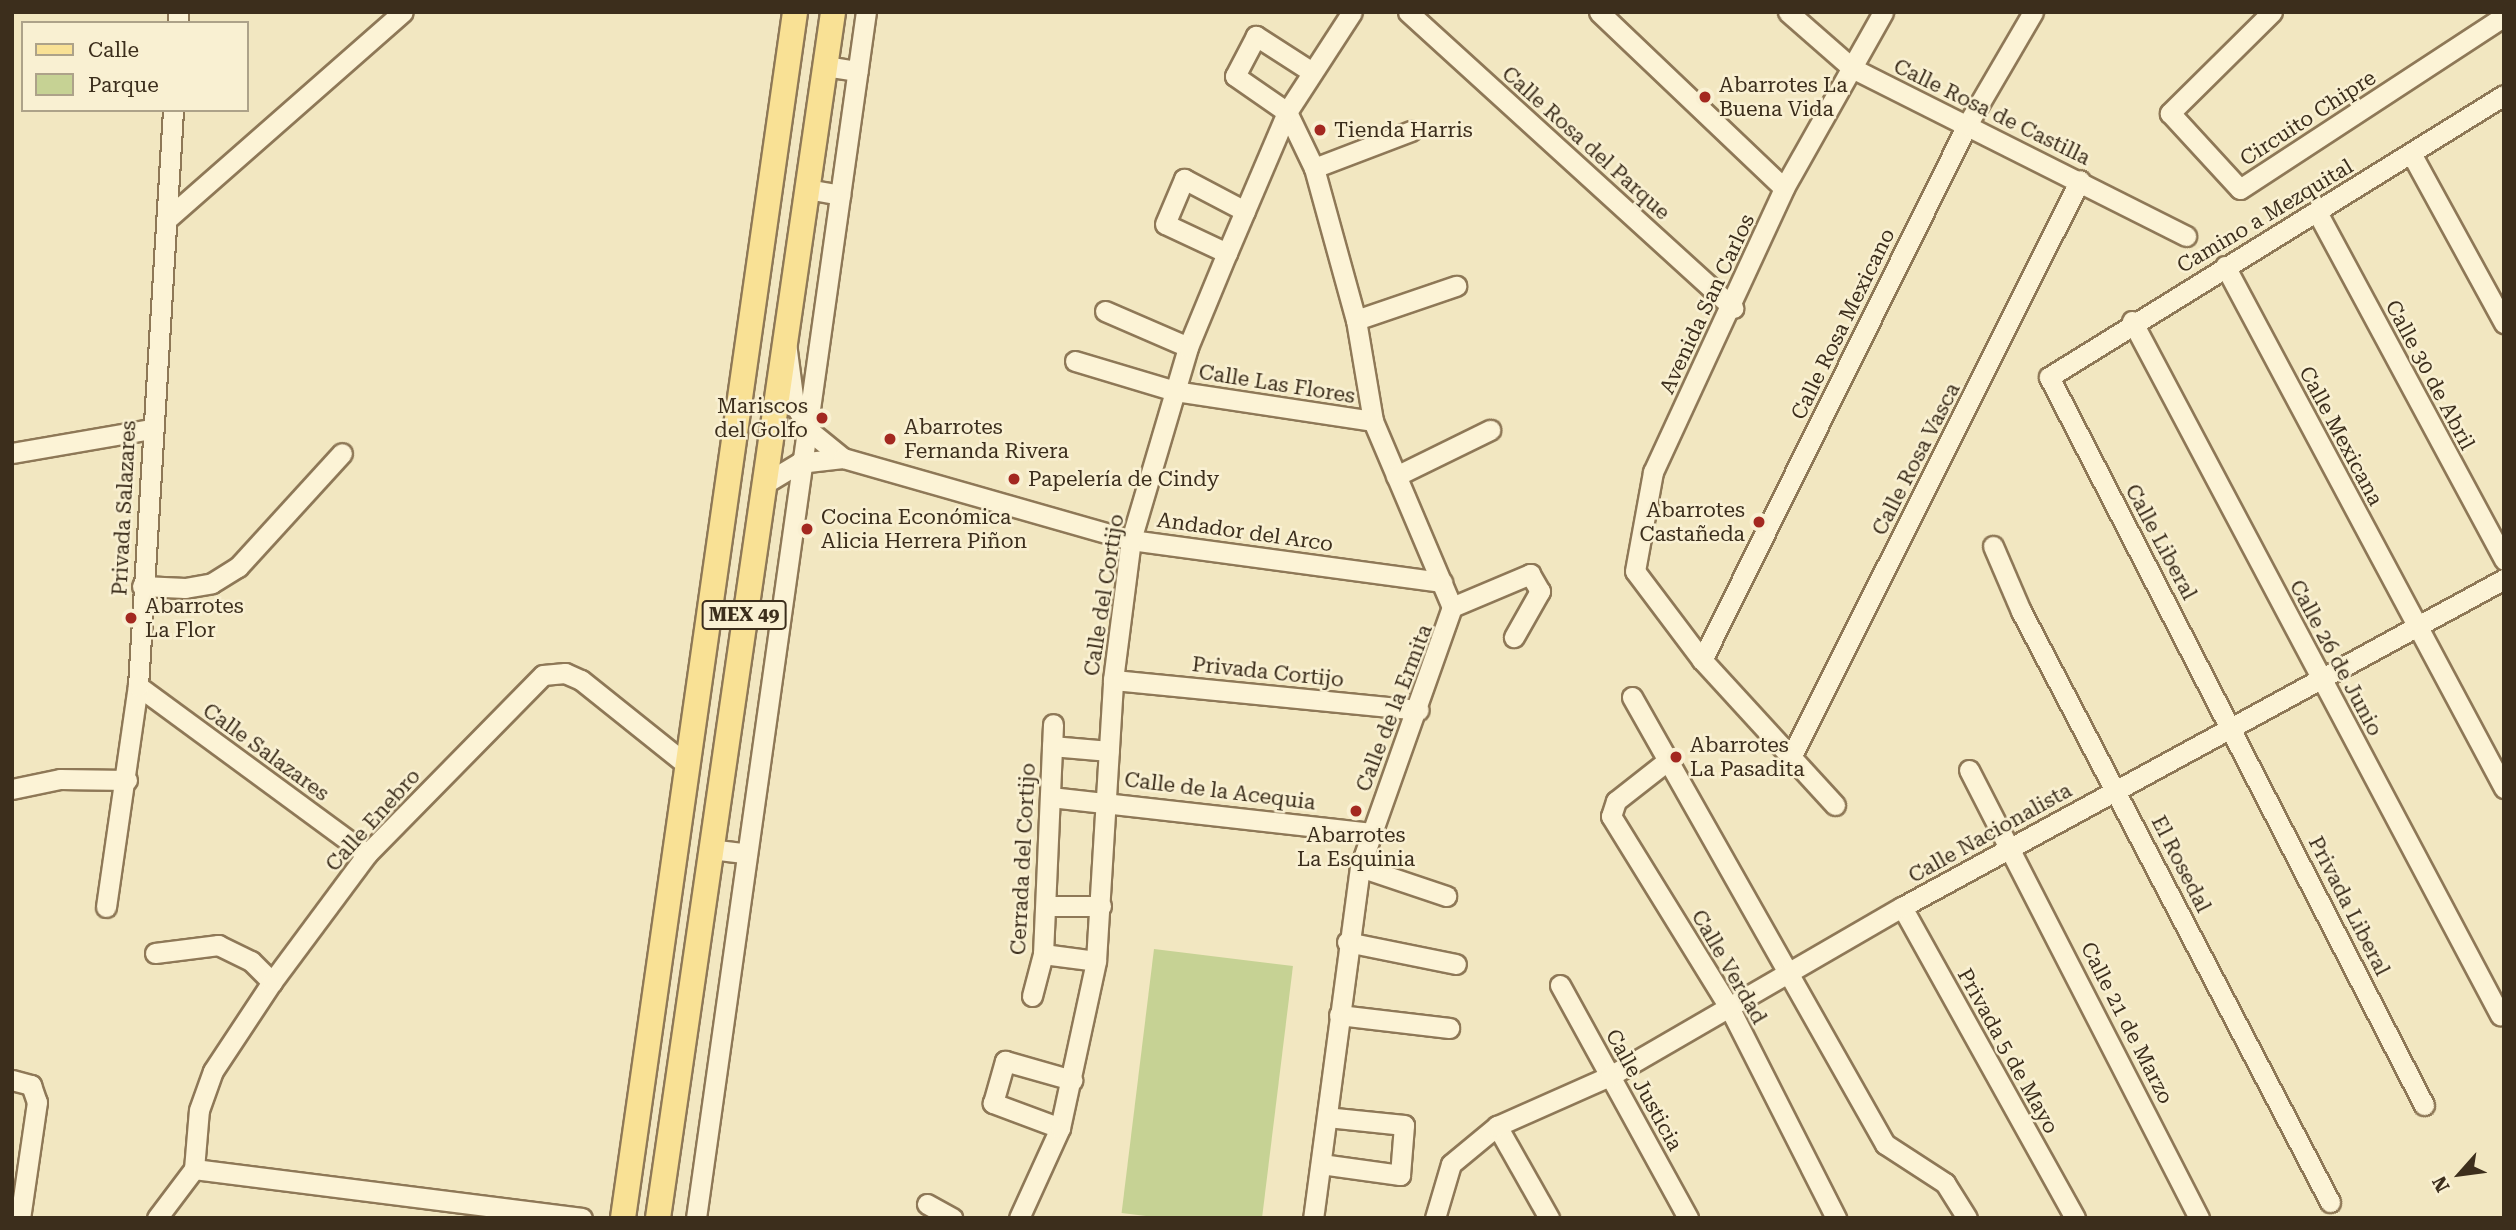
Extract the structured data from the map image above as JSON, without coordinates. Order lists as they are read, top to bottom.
{
  "streets": {
    "main road": ["MEX 49"],
    "street": [
      "Calle Rosa de Castilla",
      "Circuito Chipre",
      "Calle Rosa del Parque",
      "Camino a Mezquital",
      "Avenida San Carlos",
      "Calle Rosa Mexicano",
      "Calle 30 de Abril",
      "Calle Las Flores",
      "Calle Mexicana",
      "Calle Rosa Vasca",
      "Privada Salazares",
      "Andador del Arco",
      "Calle Liberal",
      "Calle del Cortijo",
      "Calle 26 de Junio",
      "Privada Cortijo",
      "Calle de la Ermita",
      "Calle Salazares",
      "Calle de la Acequia",
      "Calle Enebro",
      "Calle Nacionalista",
      "Cerrada del Cortijo",
      "El Rosedal",
      "Privada Liberal",
      "Calle Verdad",
      "Calle 21 de Marzo",
      "Privada 5 de Mayo",
      "Calle Justicia"
    ]
  },
  "crossings": [
    ["Calle Rosa de Castilla", "Avenida San Carlos"],
    ["Calle Rosa de Castilla", "Calle Rosa Mexicano"],
    ["Calle Rosa de Castilla", "Calle Rosa Vasca"],
    ["Calle Rosa del Parque", "Avenida San Carlos"],
    ["Camino a Mezquital", "Calle 30 de Abril"],
    ["Camino a Mezquital", "Calle Mexicana"],
    ["Camino a Mezquital", "Calle Liberal"],
    ["Camino a Mezquital", "Calle 26 de Junio"],
    ["Avenida San Carlos", "Calle Rosa Mexicano"],
    ["Calle Las Flores", "Calle del Cortijo"],
    ["Calle Las Flores", "Calle de la Ermita"],
    ["Calle Mexicana", "Calle Nacionalista"],
    ["Privada Salazares", "Calle Salazares"],
    ["Andador del Arco", "Calle del Cortijo"],
    ["Andador del Arco", "MEX 49"],
    ["Andador del Arco", "Calle de la Ermita"],
    ["Calle Liberal", "Calle Nacionalista"],
    ["Calle Liberal", "Privada Liberal"],
    ["Calle del Cortijo", "Privada Cortijo"],
    ["Calle del Cortijo", "Calle de la Ermita"],
    ["Calle del Cortijo", "Calle de la Acequia"],
    ["MEX 49", "Calle Enebro"],
    ["Calle 26 de Junio", "Calle Nacionalista"],
    ["Privada Cortijo", "Calle de la Ermita"],
    ["Calle de la Ermita", "Calle de la Acequia"],
    ["Calle Salazares", "Calle Enebro"],
    ["Calle de la Acequia", "Cerrada del Cortijo"],
    ["Calle Nacionalista", "El Rosedal"],
    ["Calle Nacionalista", "Privada Liberal"],
    ["Calle Nacionalista", "Calle Verdad"],
    ["Calle Nacionalista", "Calle 21 de Marzo"],
    ["Calle Nacionalista", "Privada 5 de Mayo"],
    ["Calle Nacionalista", "Calle Justicia"]
  ],
  "places": [
    "Abarrotes La Buena Vida",
    "Tienda Harris",
    "Mariscos del Golfo",
    "Abarrotes Fernanda Rivera",
    "Papelería de Cindy",
    "Abarrotes Castañeda",
    "Cocina Económica Alicia Herrera Piñon",
    "Abarrotes La Flor",
    "Abarrotes La Pasadita",
    "Abarrotes La Esquinia"
  ],
  "legend": ["Calle", "Parque"],
  "north": "bottom left"
}
